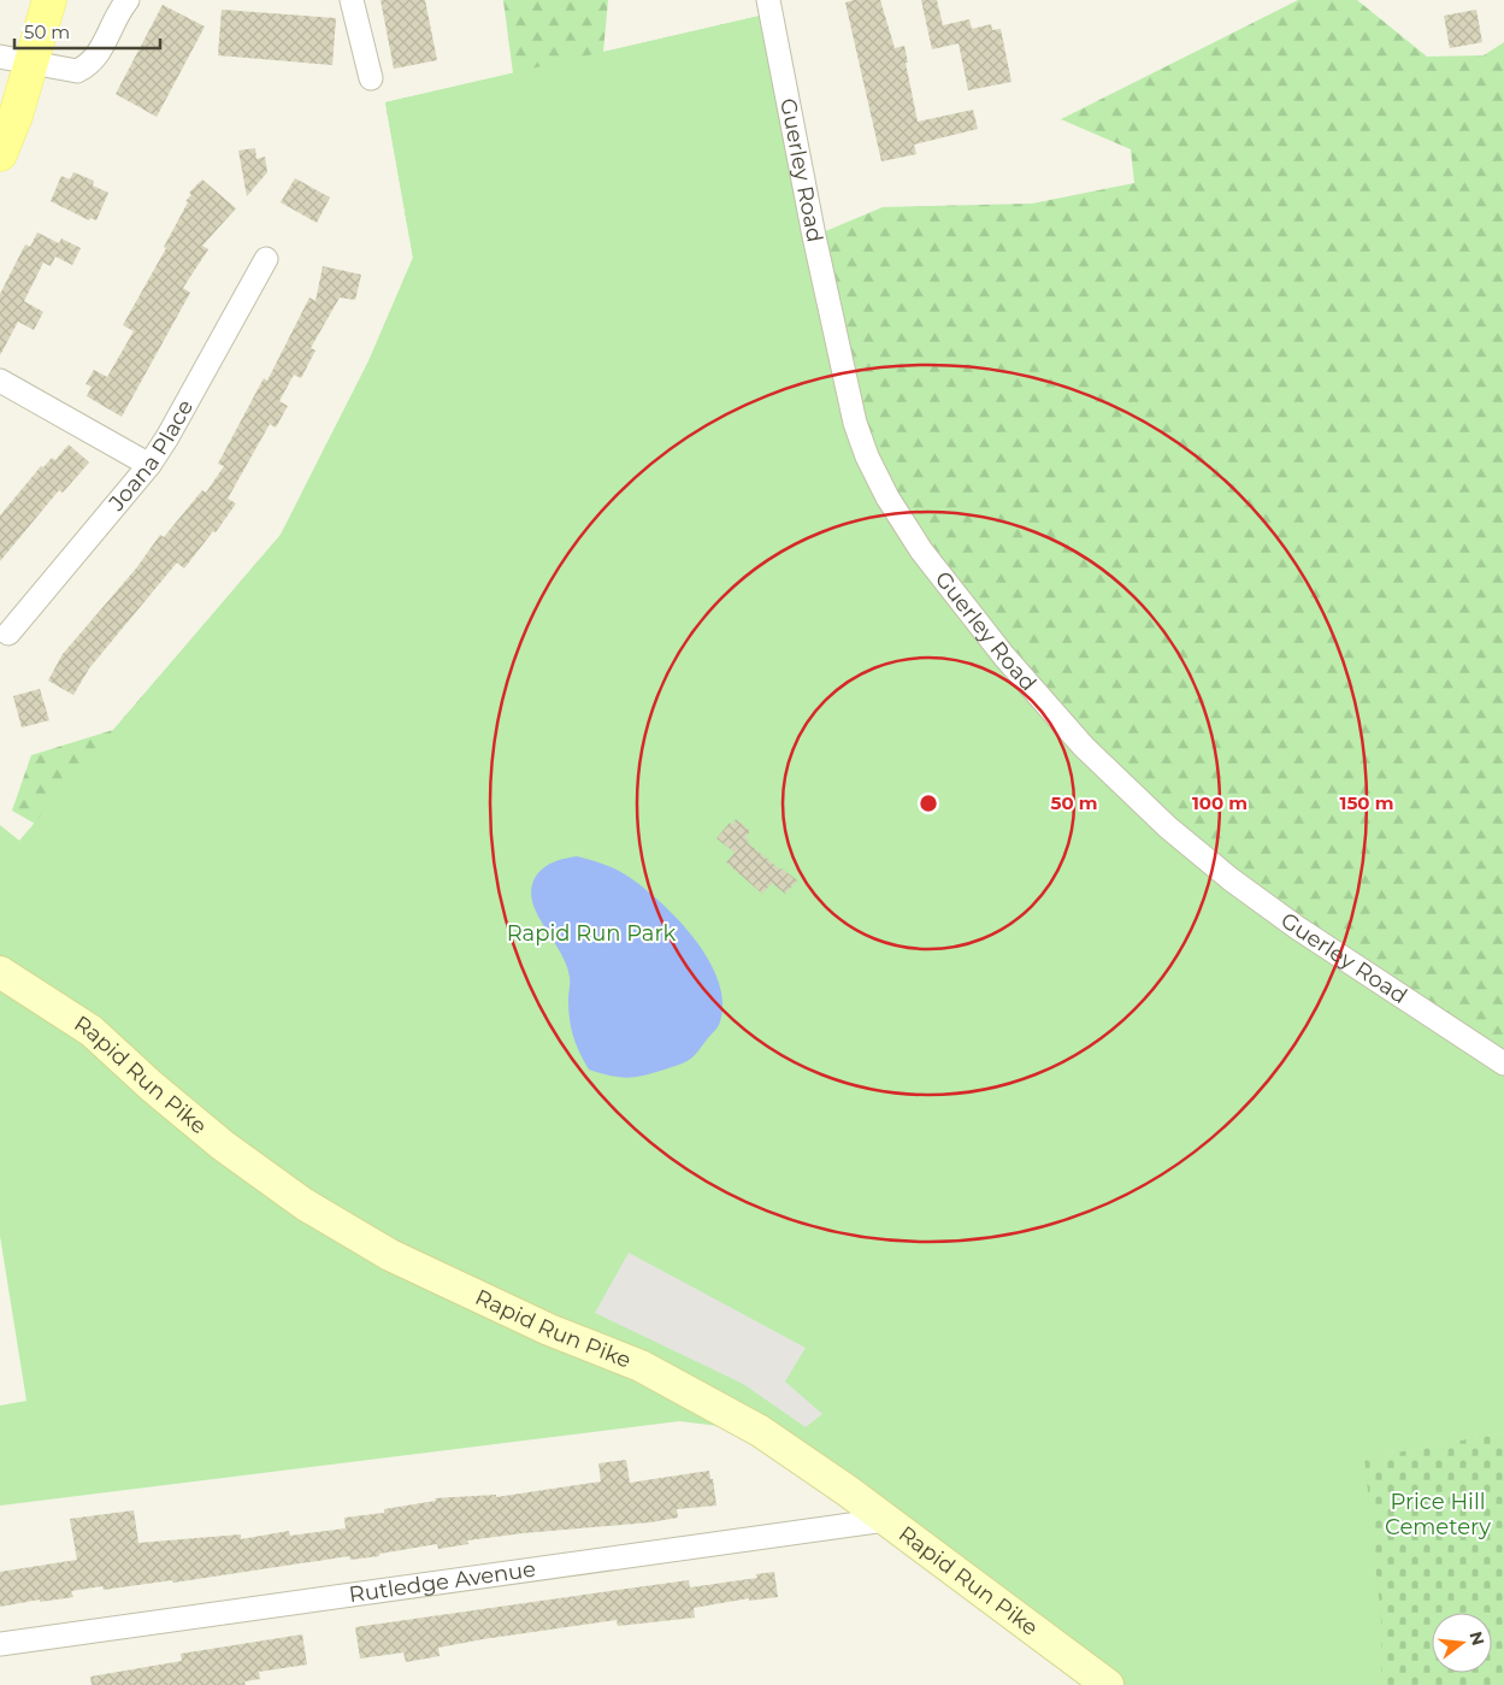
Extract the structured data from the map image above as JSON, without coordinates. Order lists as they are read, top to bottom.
{
  "streets": {
    "street": [
      "Guerley Road",
      "Joana Place",
      "Rapid Run Pike",
      "Rutledge Avenue"
    ]
  },
  "crossings": [
    ["Rapid Run Pike", "Rutledge Avenue"]
  ],
  "parks": ["Rapid Run Park", "Price Hill Cemetery"],
  "scale_bar": "50 m",
  "north": "right",
  "rings": ["50 m", "100 m", "150 m"]
}
